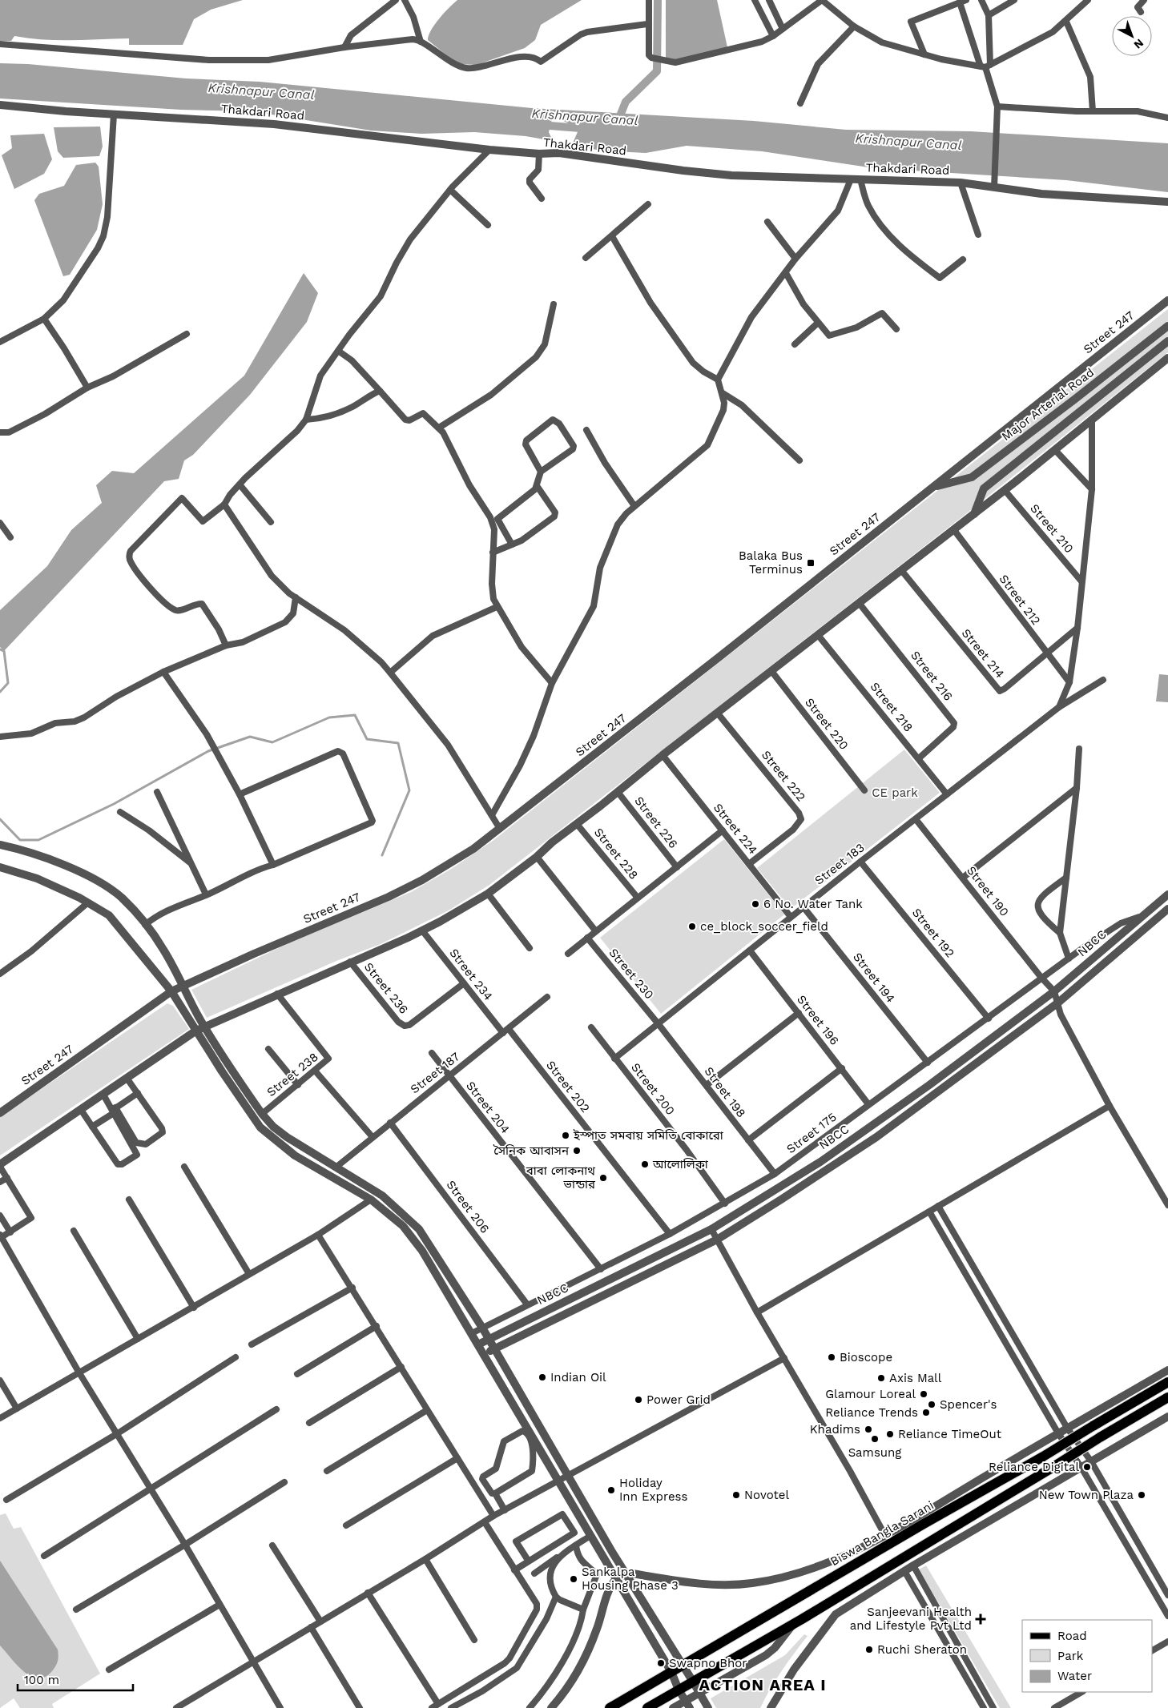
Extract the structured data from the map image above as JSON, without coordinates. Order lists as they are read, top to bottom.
{
  "streets": {
    "main road": ["Biswa Bangla Sarani"],
    "street": [
      "Thakdari Road",
      "Street 247",
      "Major Arterial Road",
      "Street 210",
      "Street 212",
      "Street 214",
      "Street 216",
      "Street 218",
      "Street 220",
      "Street 222",
      "Street 226",
      "Street 224",
      "Street 228",
      "Street 183",
      "Street 190",
      "Street 192",
      "NBCC",
      "Street 230",
      "Street 234",
      "Street 194",
      "Street 236",
      "Street 196",
      "Street 187",
      "Street 238",
      "Street 202",
      "Street 200",
      "Street 198",
      "Street 204",
      "Street 175",
      "Street 206"
    ]
  },
  "crossings": [
    ["Street 247", "Major Arterial Road"],
    ["Street 212", "Street 214"],
    ["Street 216", "Street 218"],
    ["Street 218", "Street 183"],
    ["Street 222", "Street 224"],
    ["Street 224", "Street 183"],
    ["Street 183", "Street 190"],
    ["Street 183", "Street 192"],
    ["Street 183", "Street 230"],
    ["Street 183", "Street 194"],
    ["Street 183", "Street 196"],
    ["Street 183", "Street 200"],
    ["Street 183", "Street 198"],
    ["Street 190", "NBCC"],
    ["Street 190", "Street 175"],
    ["Street 192", "Street 175"],
    ["NBCC", "Street 175"],
    ["Street 230", "Street 198"],
    ["Street 234", "Street 236"],
    ["Street 234", "Street 187"],
    ["Street 234", "Street 202"],
    ["Street 194", "Street 175"],
    ["Street 196", "Street 175"],
    ["Street 187", "Street 202"],
    ["Street 187", "Street 204"],
    ["Street 187", "Street 206"],
    ["Street 202", "Street 175"],
    ["Street 200", "Street 175"],
    ["Street 198", "Street 175"],
    ["Street 204", "Street 175"],
    ["Street 175", "Street 206"]
  ],
  "districts": ["ACTION AREA I"],
  "water": ["Krishnapur Canal"],
  "parks": ["CE park"],
  "places": {
    "transit": ["Balaka Bus Terminus"],
    "other": [
      "6 No. Water Tank",
      "ce_block_soccer_field",
      "ইস্পাত সমবায় সমিতি বোকারো",
      "সৈনিক আবাসন",
      "আলোলিকা",
      "বাবা লোকনাথ ভান্ডার",
      "Bioscope",
      "Indian Oil",
      "Axis Mall",
      "Glamour Loreal",
      "Power Grid",
      "Spencer's",
      "Reliance Trends",
      "Khadims",
      "Reliance TimeOut",
      "Samsung",
      "Reliance Digital",
      "Holiday Inn Express",
      "Novotel",
      "New Town Plaza",
      "Sankalpa Housing Phase 3",
      "Ruchi Sheraton",
      "Swapno Bhor"
    ],
    "health": ["Sanjeevani Health and Lifestyle Pvt Ltd"]
  },
  "legend": ["Road", "Park", "Water"],
  "scale_bar": "100 m",
  "north": "bottom right"
}
